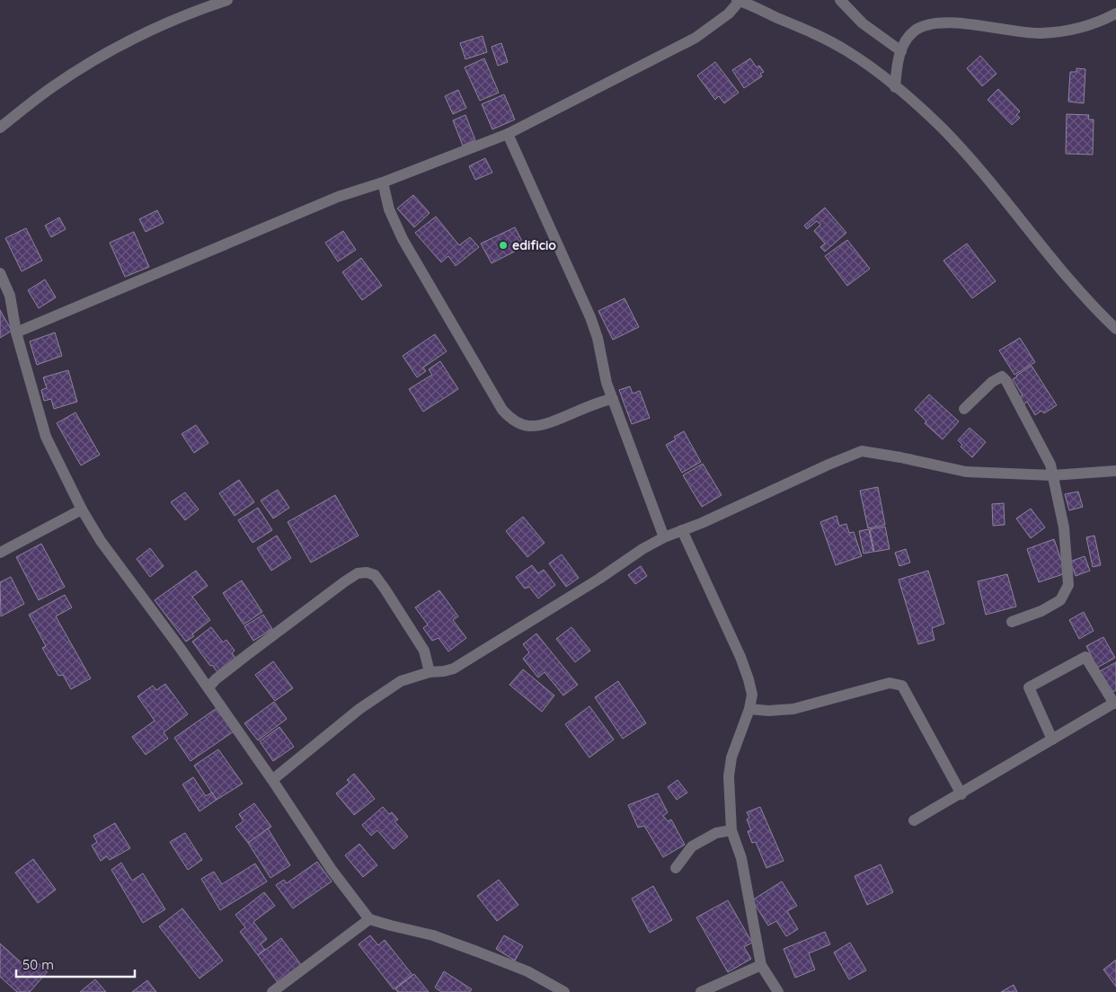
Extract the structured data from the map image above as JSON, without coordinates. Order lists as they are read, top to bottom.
{
  "places": ["edificio"],
  "scale_bar": "50 m"
}
